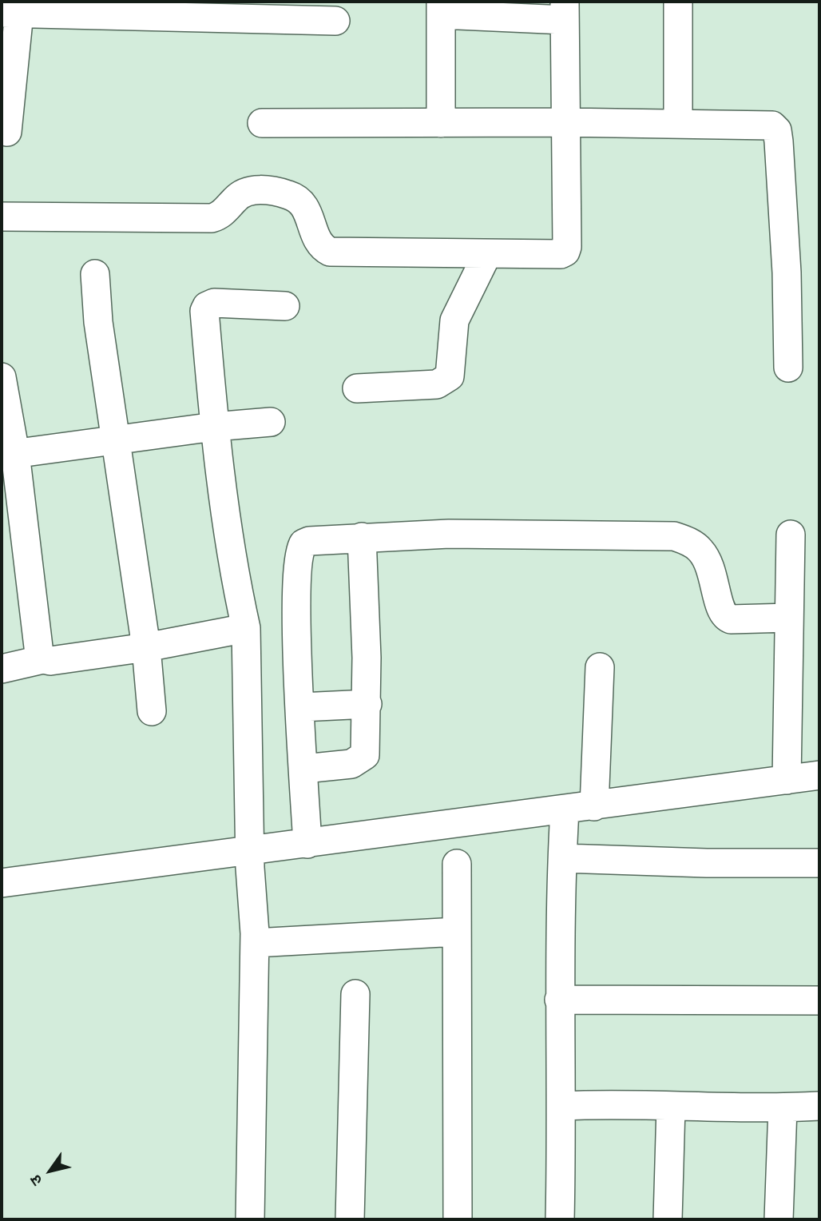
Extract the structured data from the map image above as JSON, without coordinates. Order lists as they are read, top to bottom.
{
  "north": "bottom left"
}
